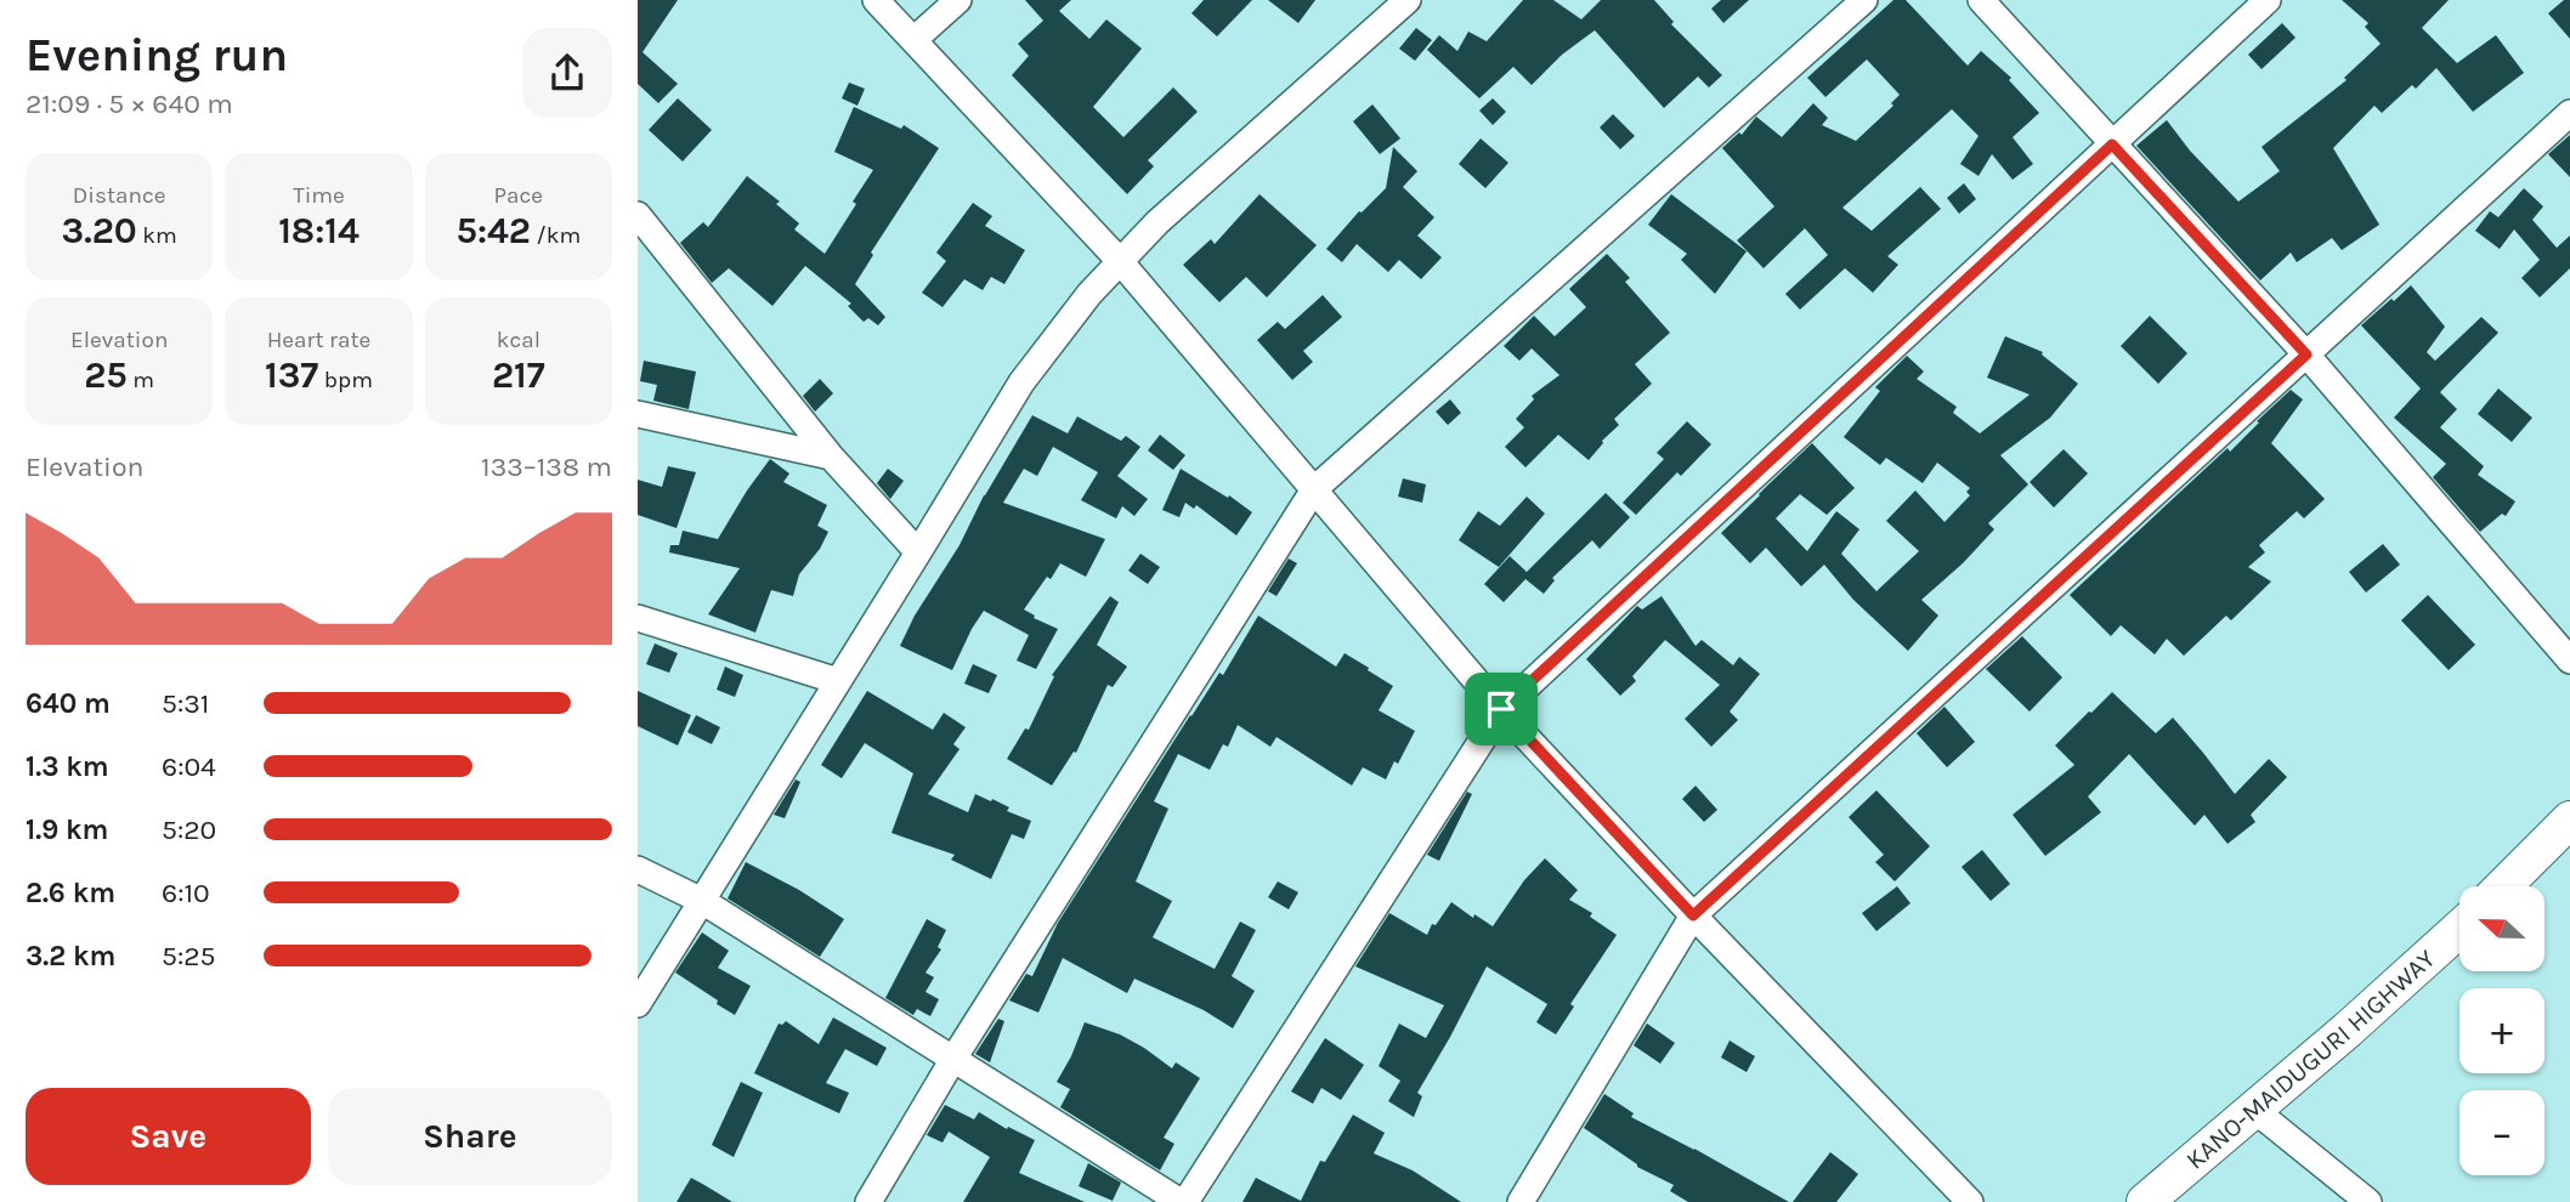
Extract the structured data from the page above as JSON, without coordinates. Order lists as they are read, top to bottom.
{
  "streets": {
    "highway": ["KANO-MAIDUGURI HIGHWAY"]
  },
  "north": "left",
  "page": {
    "heading": ["Evening run", "21:09 · 5 × 640 m"],
    "stats": [
      ["Distance", "3.20 km"],
      ["Time", "18:14"],
      ["Pace", "5:42 /km"],
      ["Elevation", "25 m"],
      ["Heart rate", "137 bpm"],
      ["kcal", "217"]
    ],
    "chart": ["Elevation", "133–138 m"],
    "list": [
      {
        "name": "640 m",
        "note": "5:31"
      },
      {
        "name": "1.3 km",
        "note": "6:04"
      },
      {
        "name": "1.9 km",
        "note": "5:20"
      },
      {
        "name": "2.6 km",
        "note": "6:10"
      },
      {
        "name": "3.2 km",
        "note": "5:25"
      }
    ],
    "map_buttons": ["+", "−"],
    "buttons": ["Save", "Share"]
  }
}
